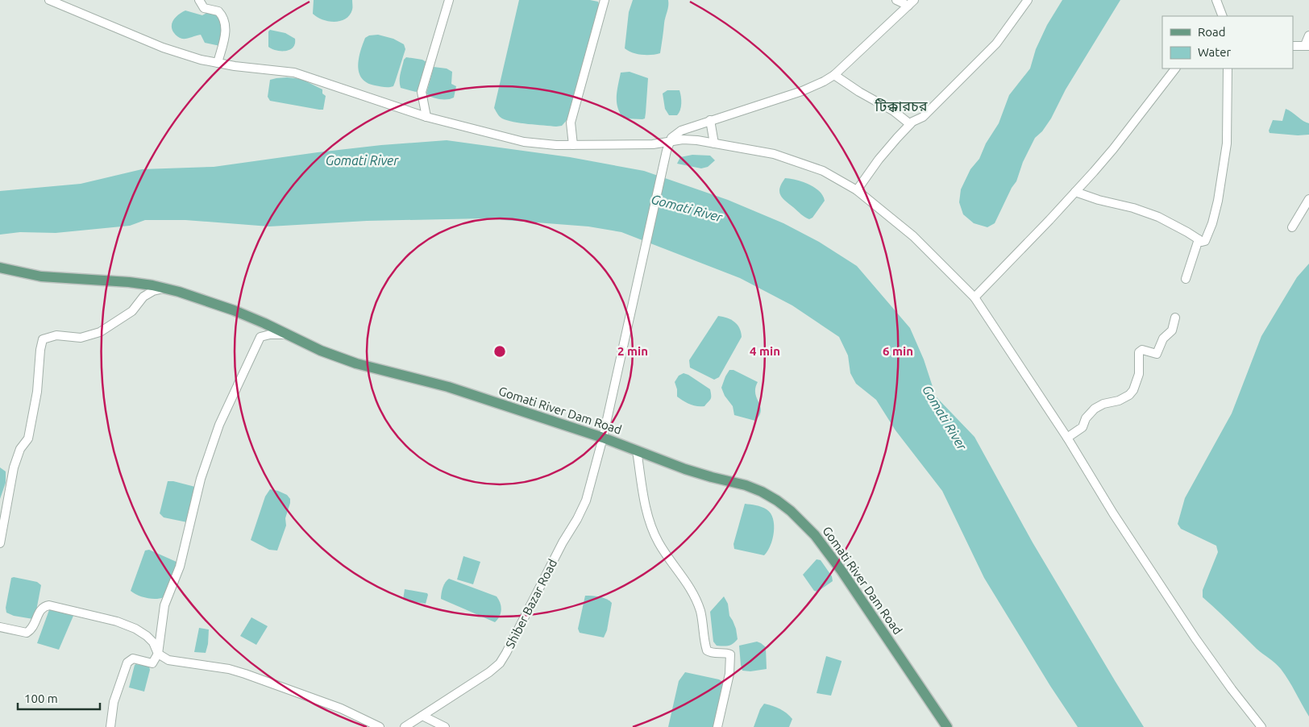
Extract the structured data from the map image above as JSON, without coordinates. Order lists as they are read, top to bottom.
{
  "streets": {
    "main road": ["Gomati River Dam Road"],
    "street": ["Shiber Bazar Road"]
  },
  "crossings": [
    ["Gomati River Dam Road", "Shiber Bazar Road"]
  ],
  "districts": ["টিক্কারচর"],
  "water": ["Gomati River"],
  "legend": ["Road", "Water"],
  "scale_bar": "100 m",
  "rings": ["2 min", "4 min", "6 min"]
}
